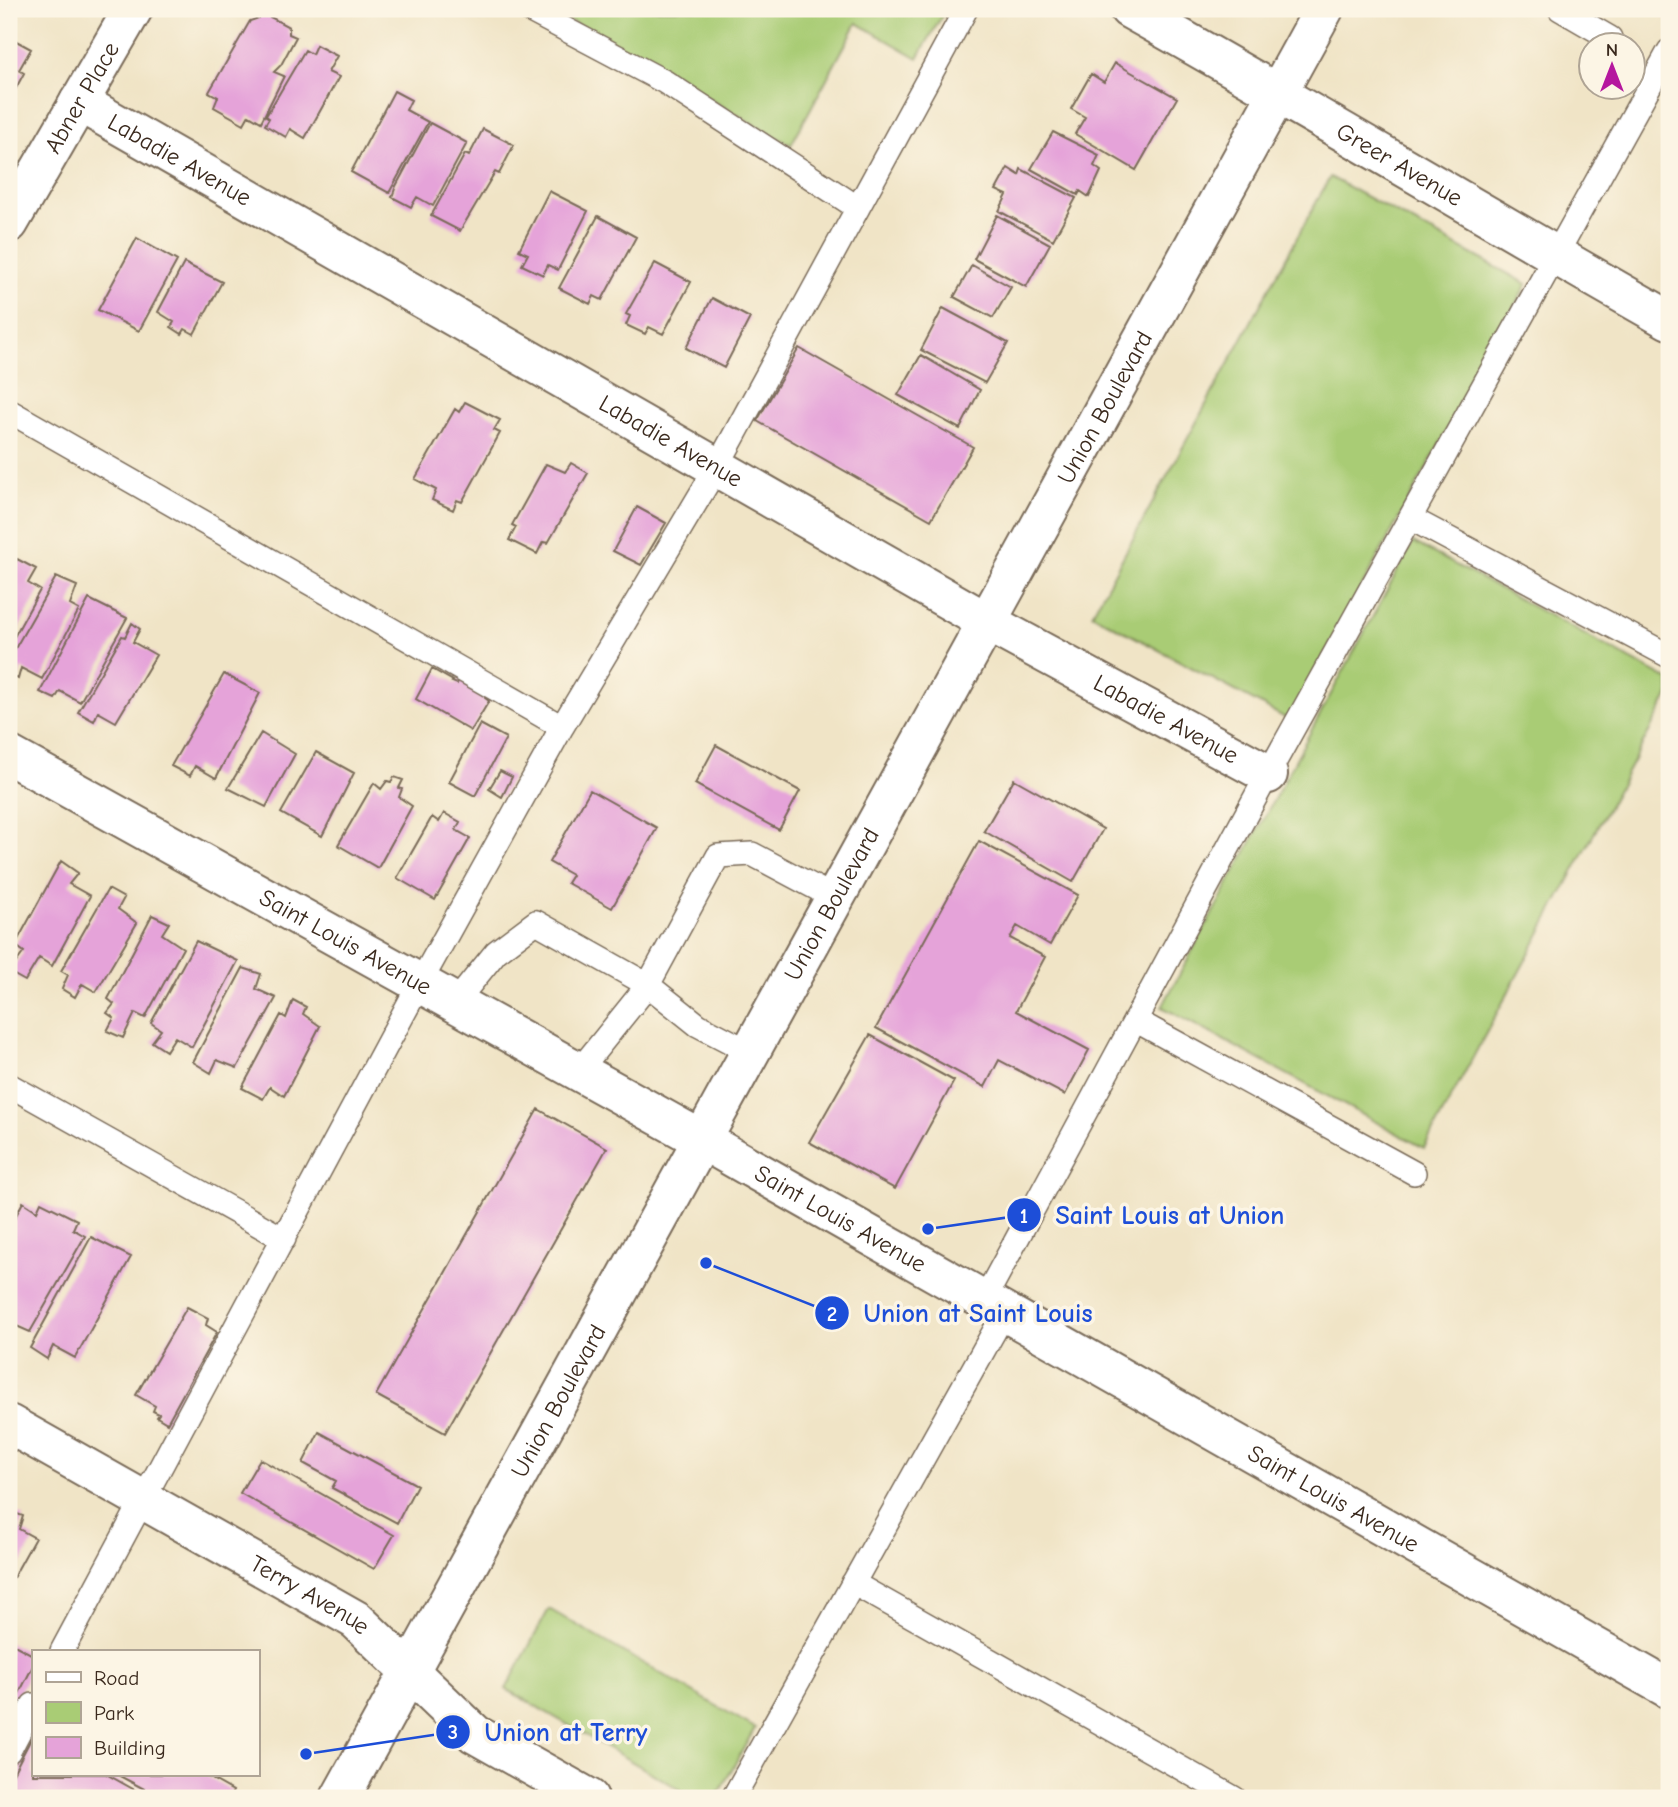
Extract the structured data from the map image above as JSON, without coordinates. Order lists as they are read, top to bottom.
{
  "streets": {
    "street": [
      "Abner Place",
      "Labadie Avenue",
      "Greer Avenue",
      "Union Boulevard",
      "Saint Louis Avenue",
      "Terry Avenue"
    ]
  },
  "crossings": [
    ["Abner Place", "Labadie Avenue"],
    ["Labadie Avenue", "Union Boulevard"],
    ["Greer Avenue", "Union Boulevard"],
    ["Union Boulevard", "Saint Louis Avenue"],
    ["Union Boulevard", "Terry Avenue"]
  ],
  "places": ["Saint Louis at Union", "Union at Saint Louis", "Union at Terry"],
  "legend": ["Road", "Park", "Building"],
  "north": "top"
}
